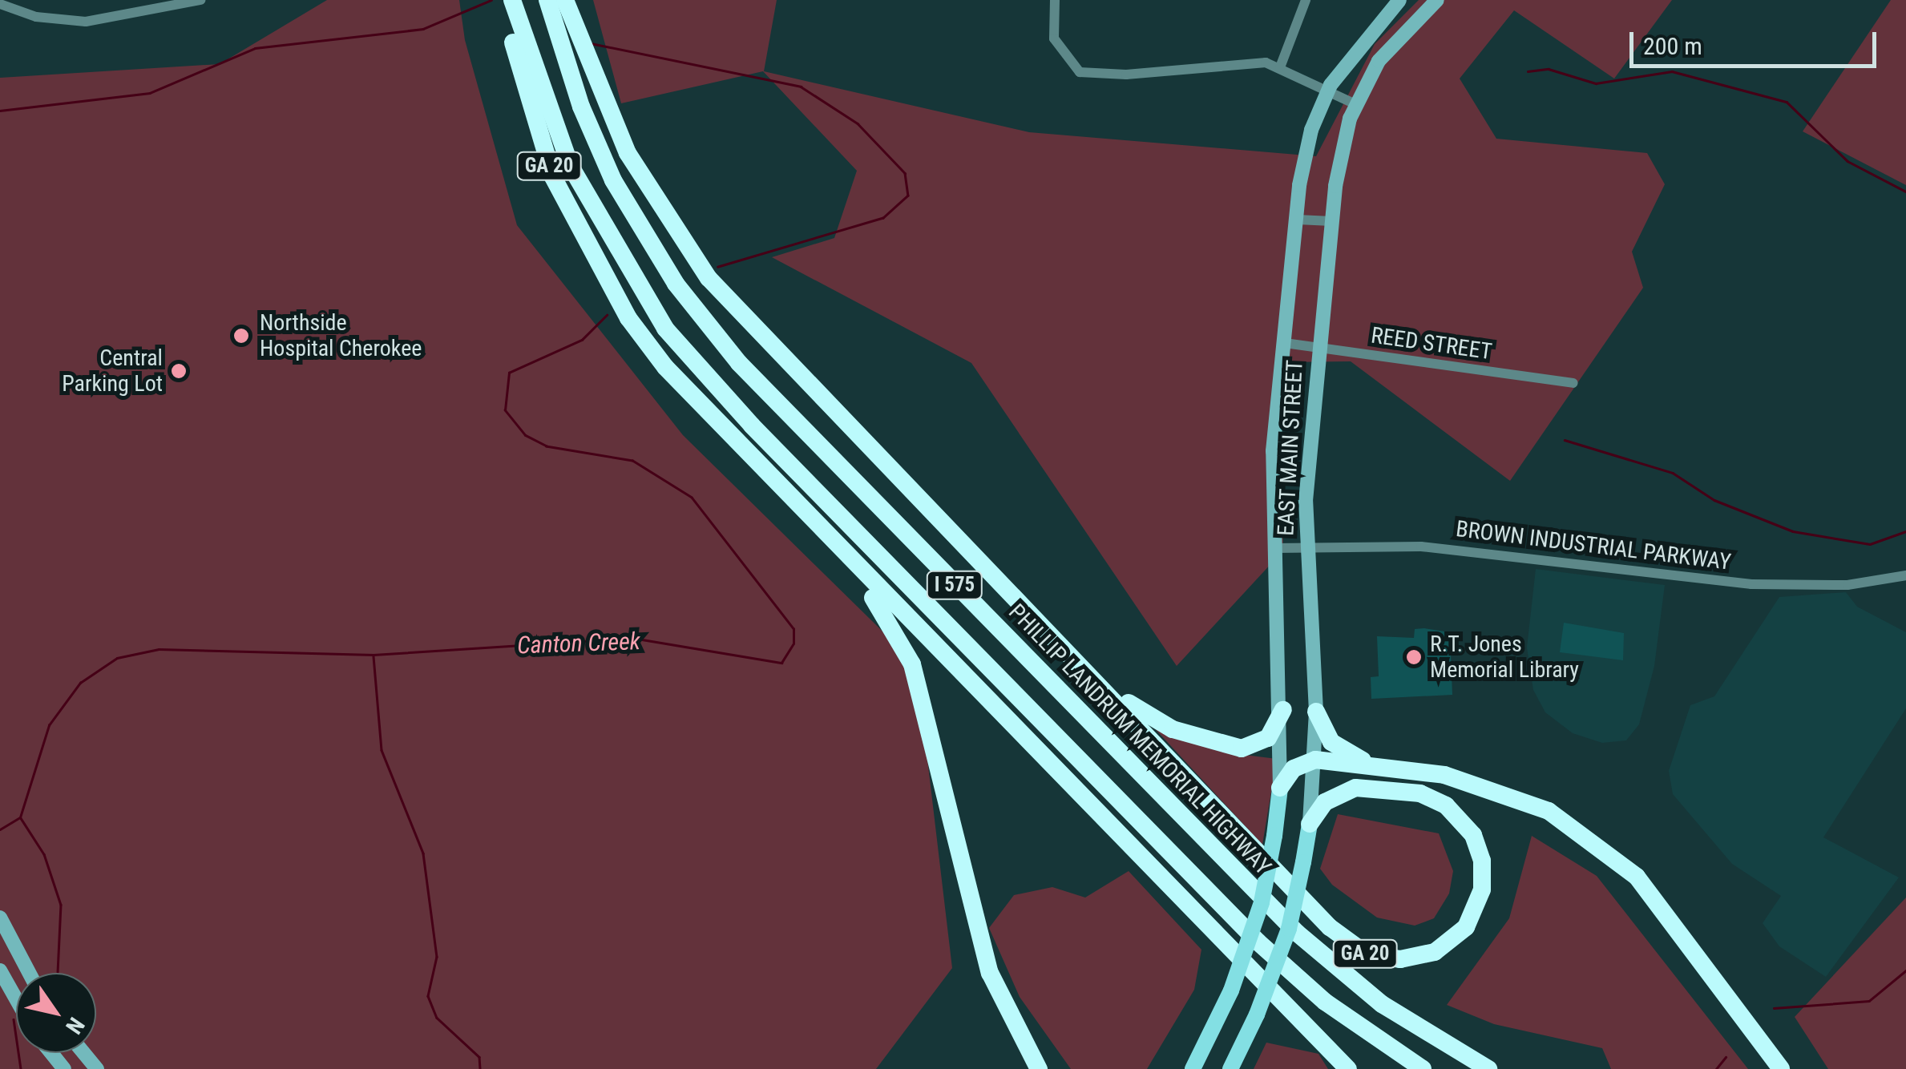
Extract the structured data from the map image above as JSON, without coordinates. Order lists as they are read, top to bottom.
{
  "streets": {
    "highway": ["GA 20", "I 575", "PHILLIP LANDRUM MEMORIAL HIGHWAY"],
    "main road": ["EAST MAIN STREET"],
    "street": ["REED STREET", "BROWN INDUSTRIAL PARKWAY"]
  },
  "crossings": [
    ["GA 20", "EAST MAIN STREET"],
    ["GA 20", "I 575"],
    ["REED STREET", "EAST MAIN STREET"],
    ["EAST MAIN STREET", "BROWN INDUSTRIAL PARKWAY"]
  ],
  "water": ["Canton Creek"],
  "places": ["Northside Hospital Cherokee", "Central Parking Lot", "R.T. Jones Memorial Library"],
  "scale_bar": "200 m",
  "north": "bottom right"
}
